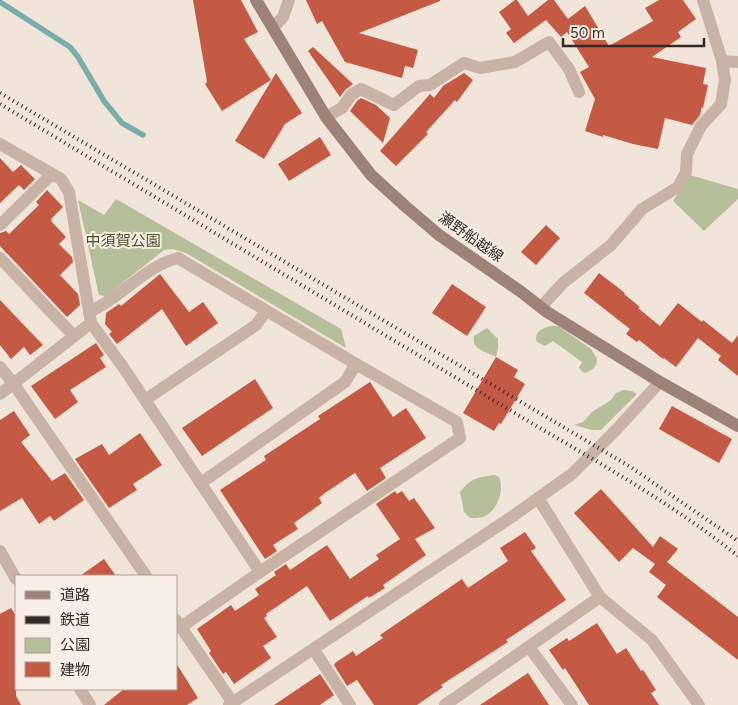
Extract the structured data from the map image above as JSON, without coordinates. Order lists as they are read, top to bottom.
{
  "streets": {
    "main road": ["瀬野船越線"]
  },
  "parks": ["中須賀公園"],
  "legend": [
    "道路",
    "鉄道",
    "公園",
    "建物"
  ],
  "scale_bar": "50 m"
}
